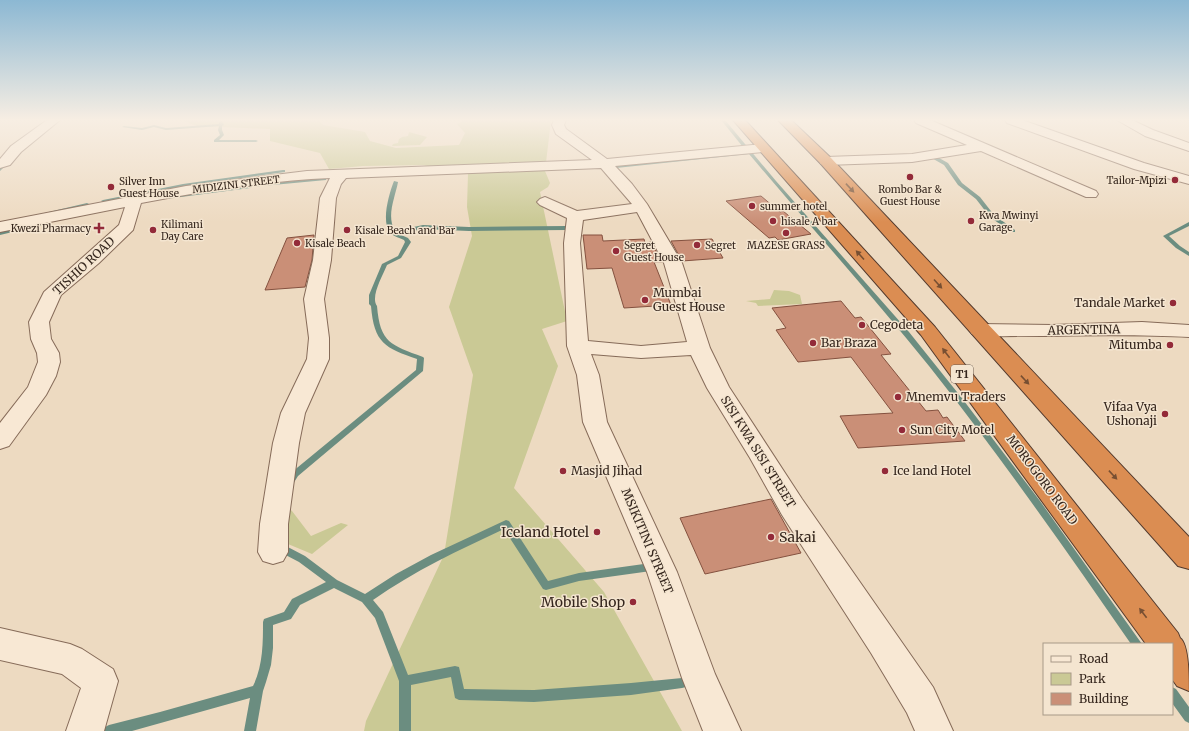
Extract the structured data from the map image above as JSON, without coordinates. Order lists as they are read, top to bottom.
{
  "streets": {
    "highway": ["T1", "MOROGORO ROAD"],
    "street": [
      "MIDIZINI STREET",
      "TISHIO ROAD",
      "ARGENTINA",
      "SISI KWA SISI STREET",
      "MSIKITINI STREET"
    ]
  },
  "crossings": [
    ["MIDIZINI STREET", "TISHIO ROAD"],
    ["MIDIZINI STREET", "SISI KWA SISI STREET"]
  ],
  "places": {
    "other": [
      "Rombo Bar & Guest House",
      "Tailor-Mpizi",
      "Silver Inn Guest House",
      "summer hotel",
      "hisale A bar",
      "Kwa Mwinyi Garage",
      "Kilimani Day Care",
      "Kisale Beach and Bar",
      "MAZESE GRASS",
      "Kisale Beach",
      "Segret",
      "Segret Guest House",
      "Mumbai Guest House",
      "Tandale Market",
      "Cegodeta",
      "Bar Braza",
      "Mitumba",
      "Mnemvu Traders",
      "Vifaa Vya Ushonaji",
      "Sun City Motel",
      "Masjid Jihad",
      "Ice land Hotel",
      "Iceland Hotel",
      "Sakai",
      "Mobile Shop"
    ],
    "health": ["Kwezi Pharmacy"]
  },
  "legend": ["Road", "Park", "Building"]
}
